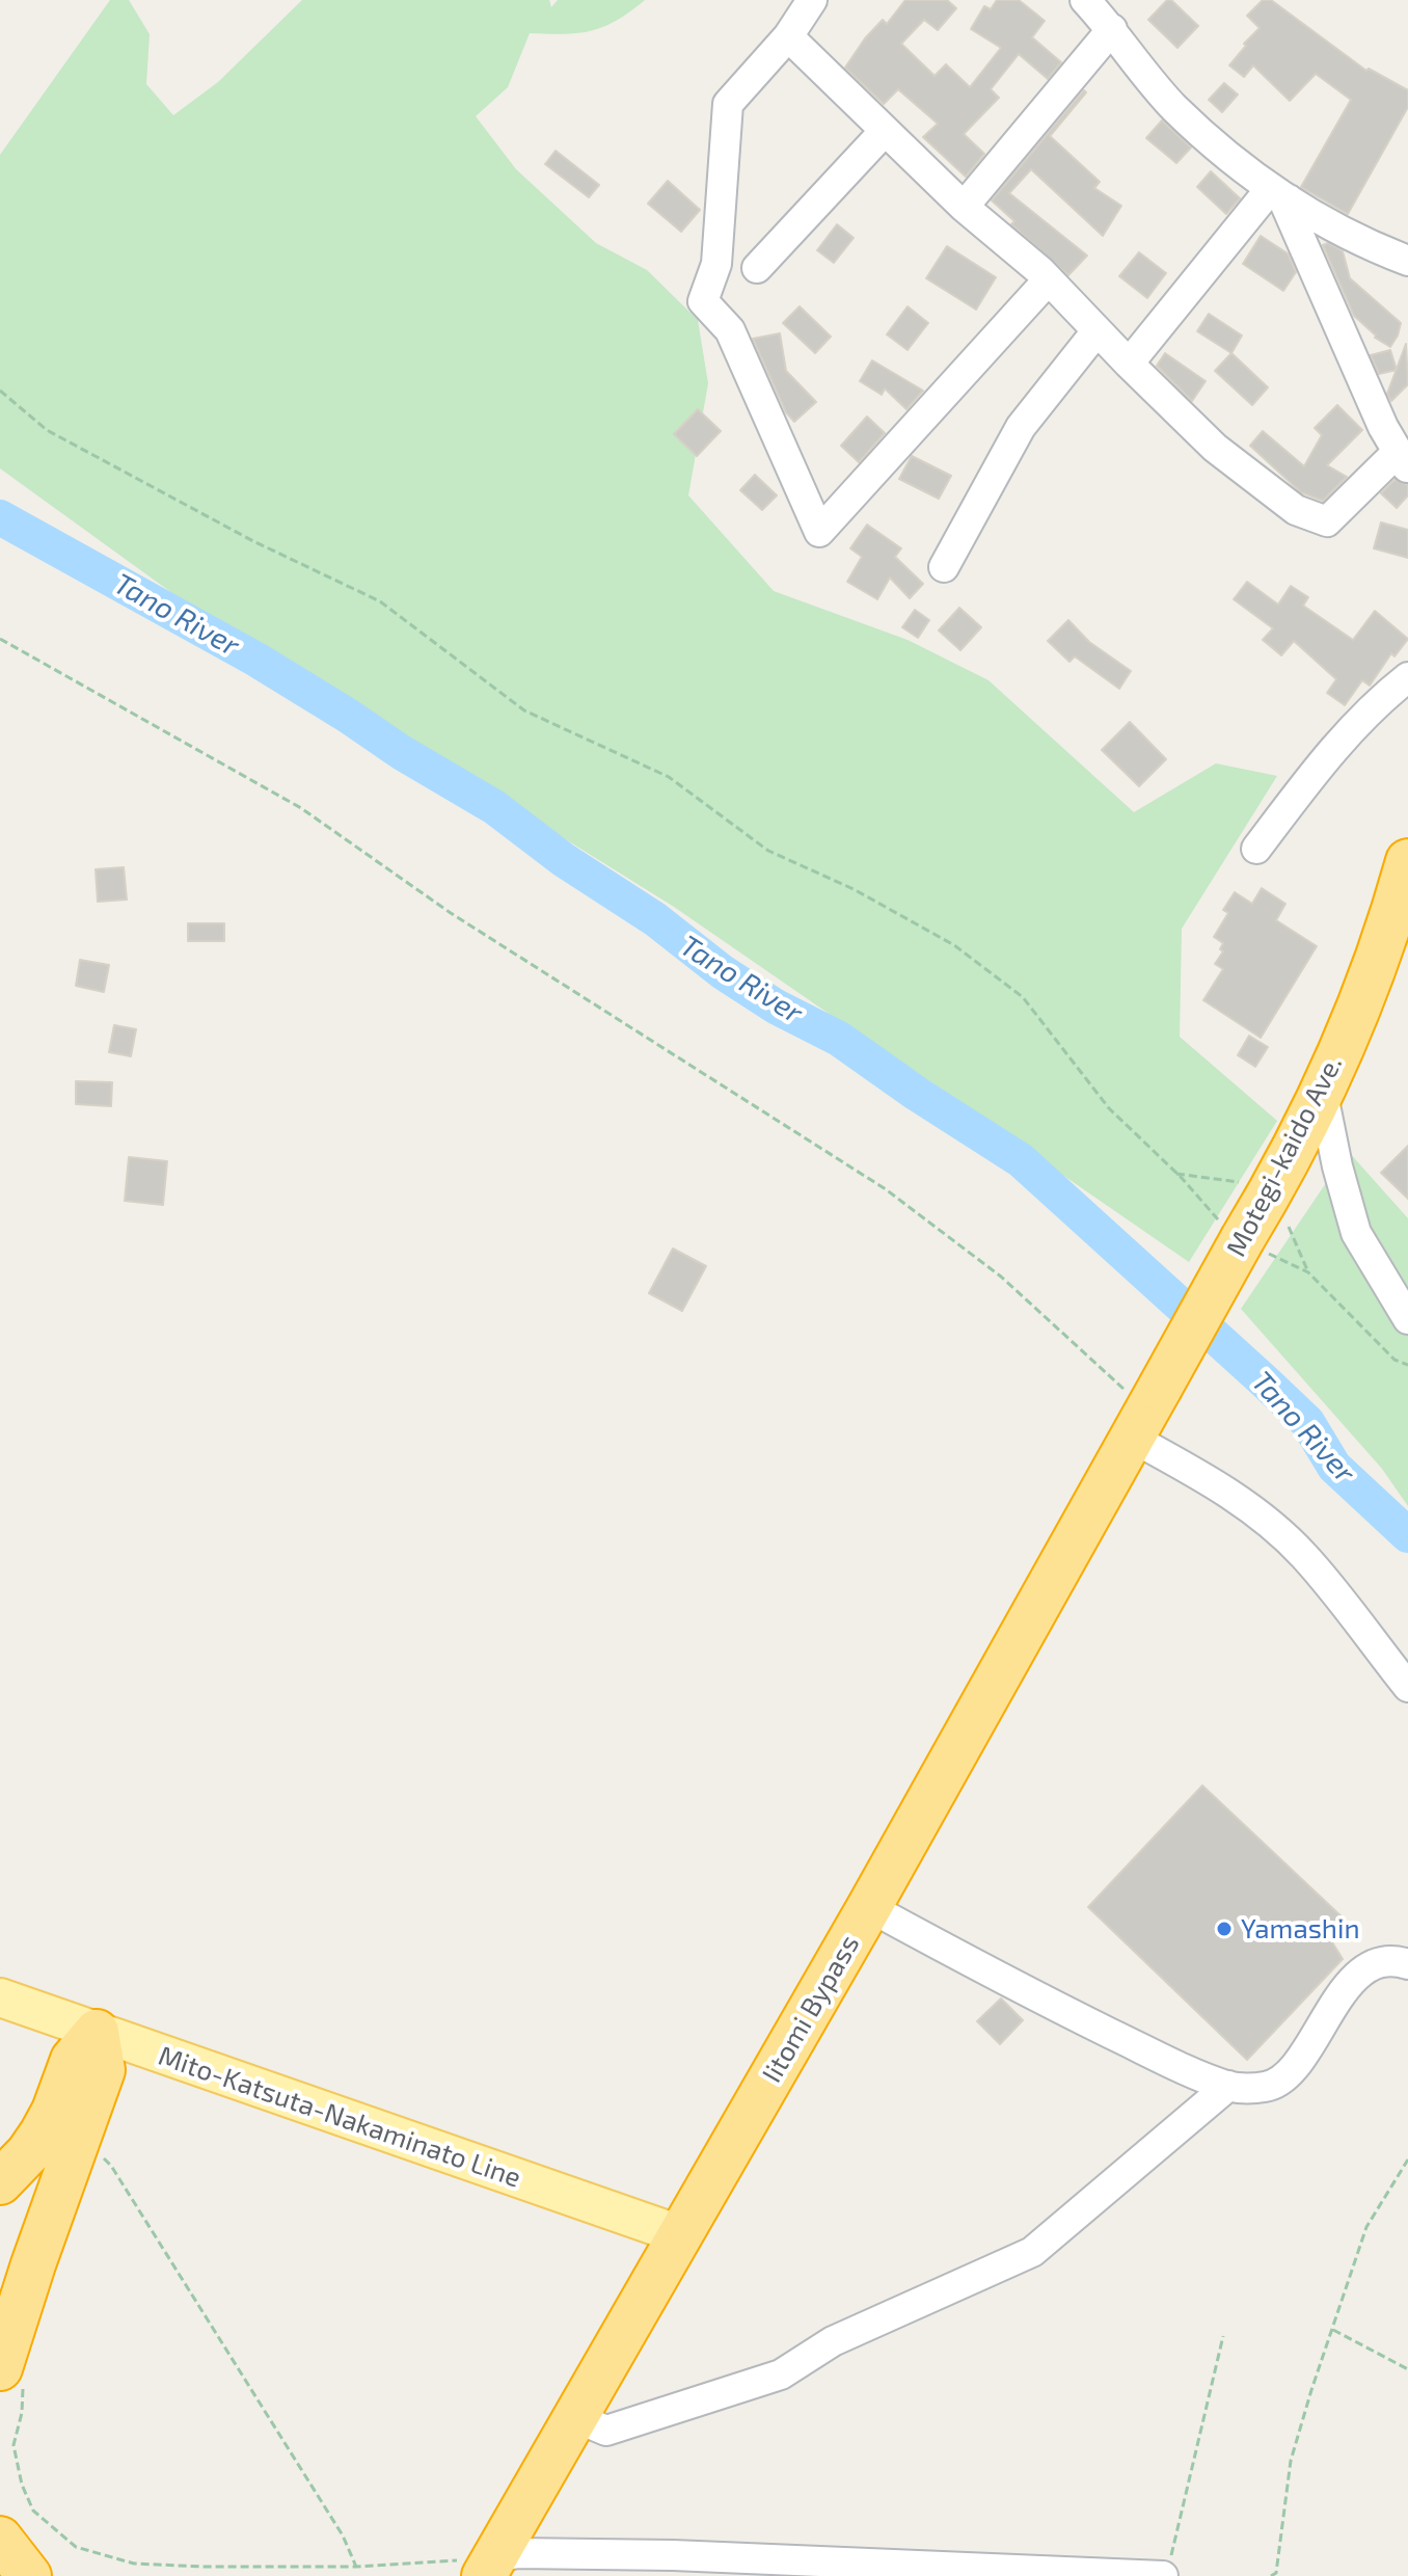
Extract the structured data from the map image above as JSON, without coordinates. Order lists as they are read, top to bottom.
{
  "streets": {
    "highway": ["Motegi-kaido Ave.", "Iitomi Bypass"],
    "main road": ["Mito-Katsuta-Nakaminato Line"]
  },
  "crossings": [
    ["Motegi-kaido Ave.", "Iitomi Bypass"],
    ["Iitomi Bypass", "Mito-Katsuta-Nakaminato Line"]
  ],
  "water": ["Tano River"],
  "places": ["Yamashin"]
}
